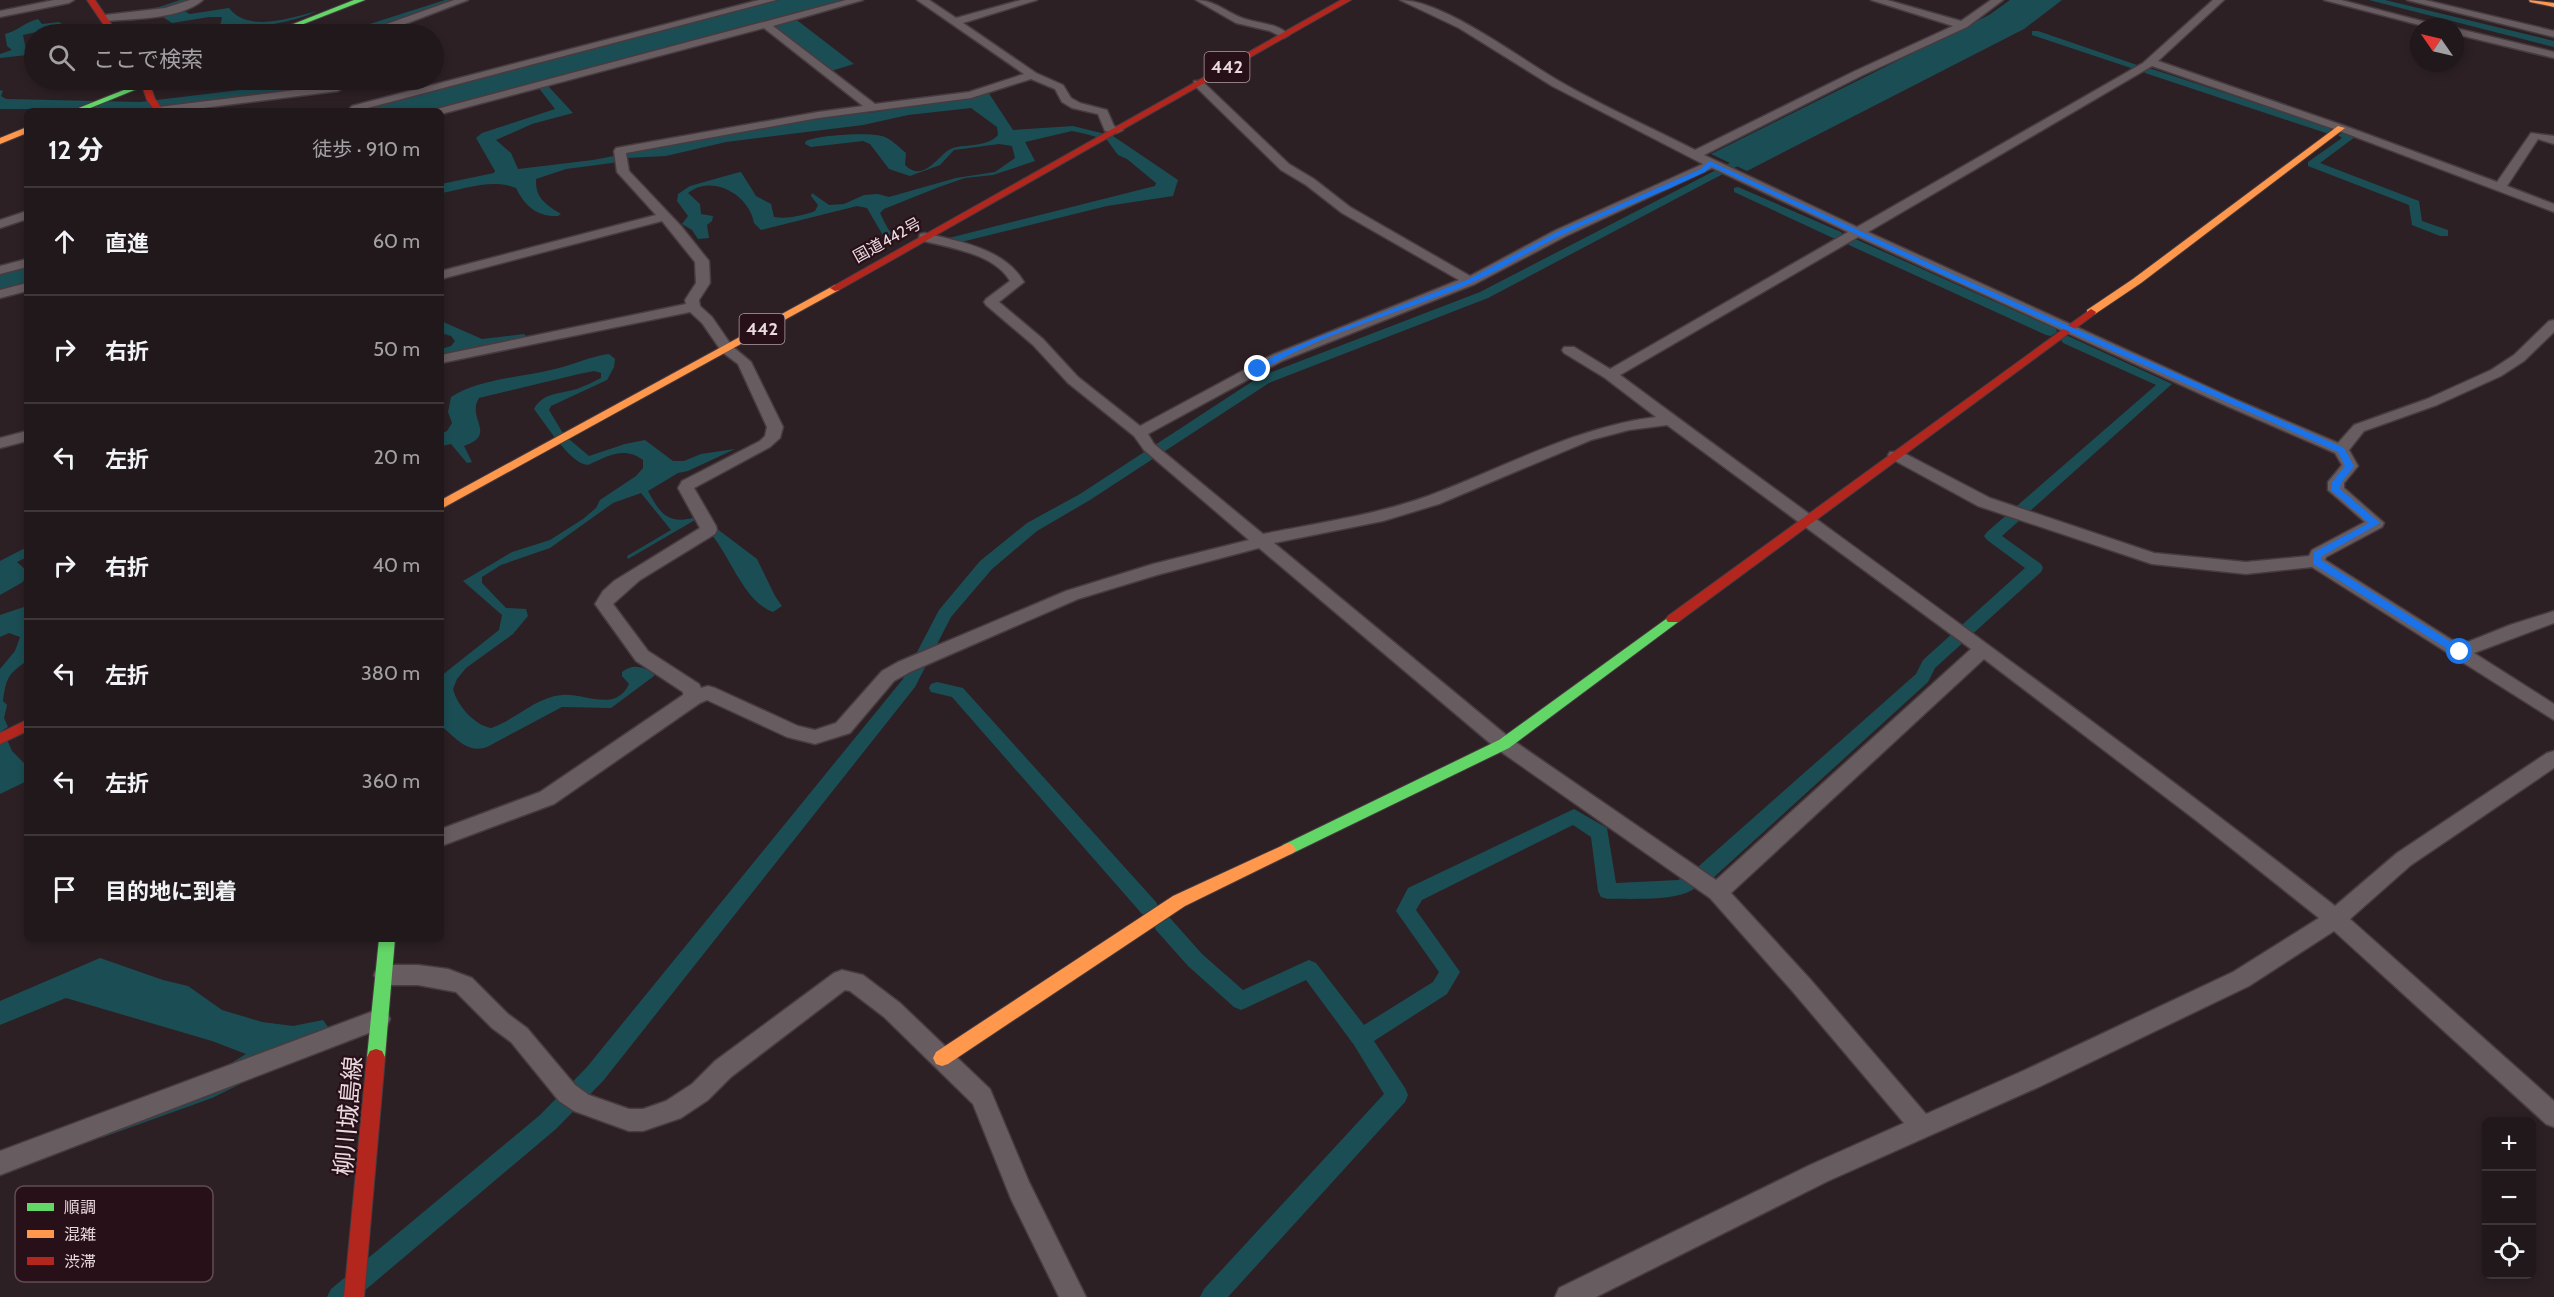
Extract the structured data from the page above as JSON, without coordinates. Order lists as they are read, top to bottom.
{
  "streets": {
    "main road": ["442", "国道442号", "柳川城島線"]
  },
  "legend": ["順調", "混雑", "渋滞"],
  "north": "top left",
  "page": {
    "search": "ここで検索",
    "heading": ["12 分", "徒歩 · 910 m"],
    "list": [
      ["直進", "60 m"],
      ["右折", "50 m"],
      ["左折", "20 m"],
      ["右折", "40 m"],
      ["左折", "380 m"],
      ["左折", "360 m"],
      "目的地に到着"
    ],
    "map_buttons": ["+", "−"]
  }
}
